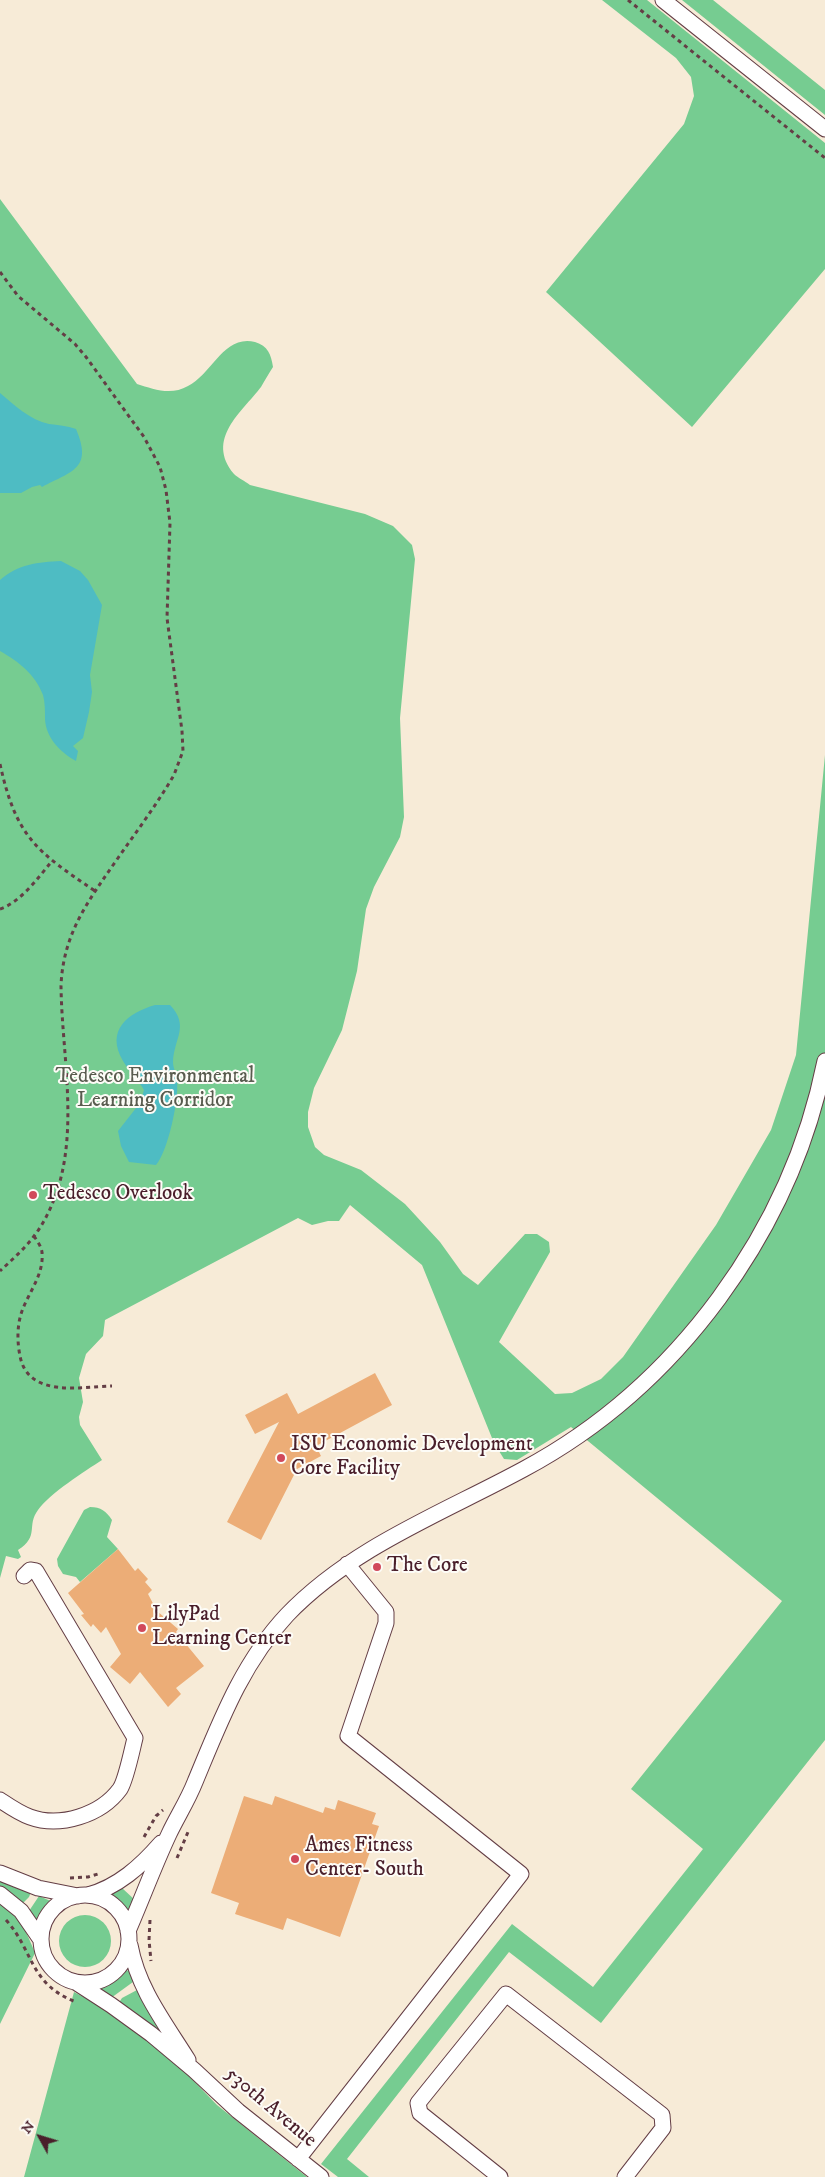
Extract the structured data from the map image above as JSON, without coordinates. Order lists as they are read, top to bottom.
{
  "streets": {
    "street": ["530th Avenue"]
  },
  "parks": ["Tedesco Environmental Learning Corridor"],
  "places": [
    "Tedesco Overlook",
    "ISU Economic Development Core Facility",
    "The Core",
    "LilyPad Learning Center",
    "Ames Fitness Center- South"
  ],
  "north": "top left"
}
